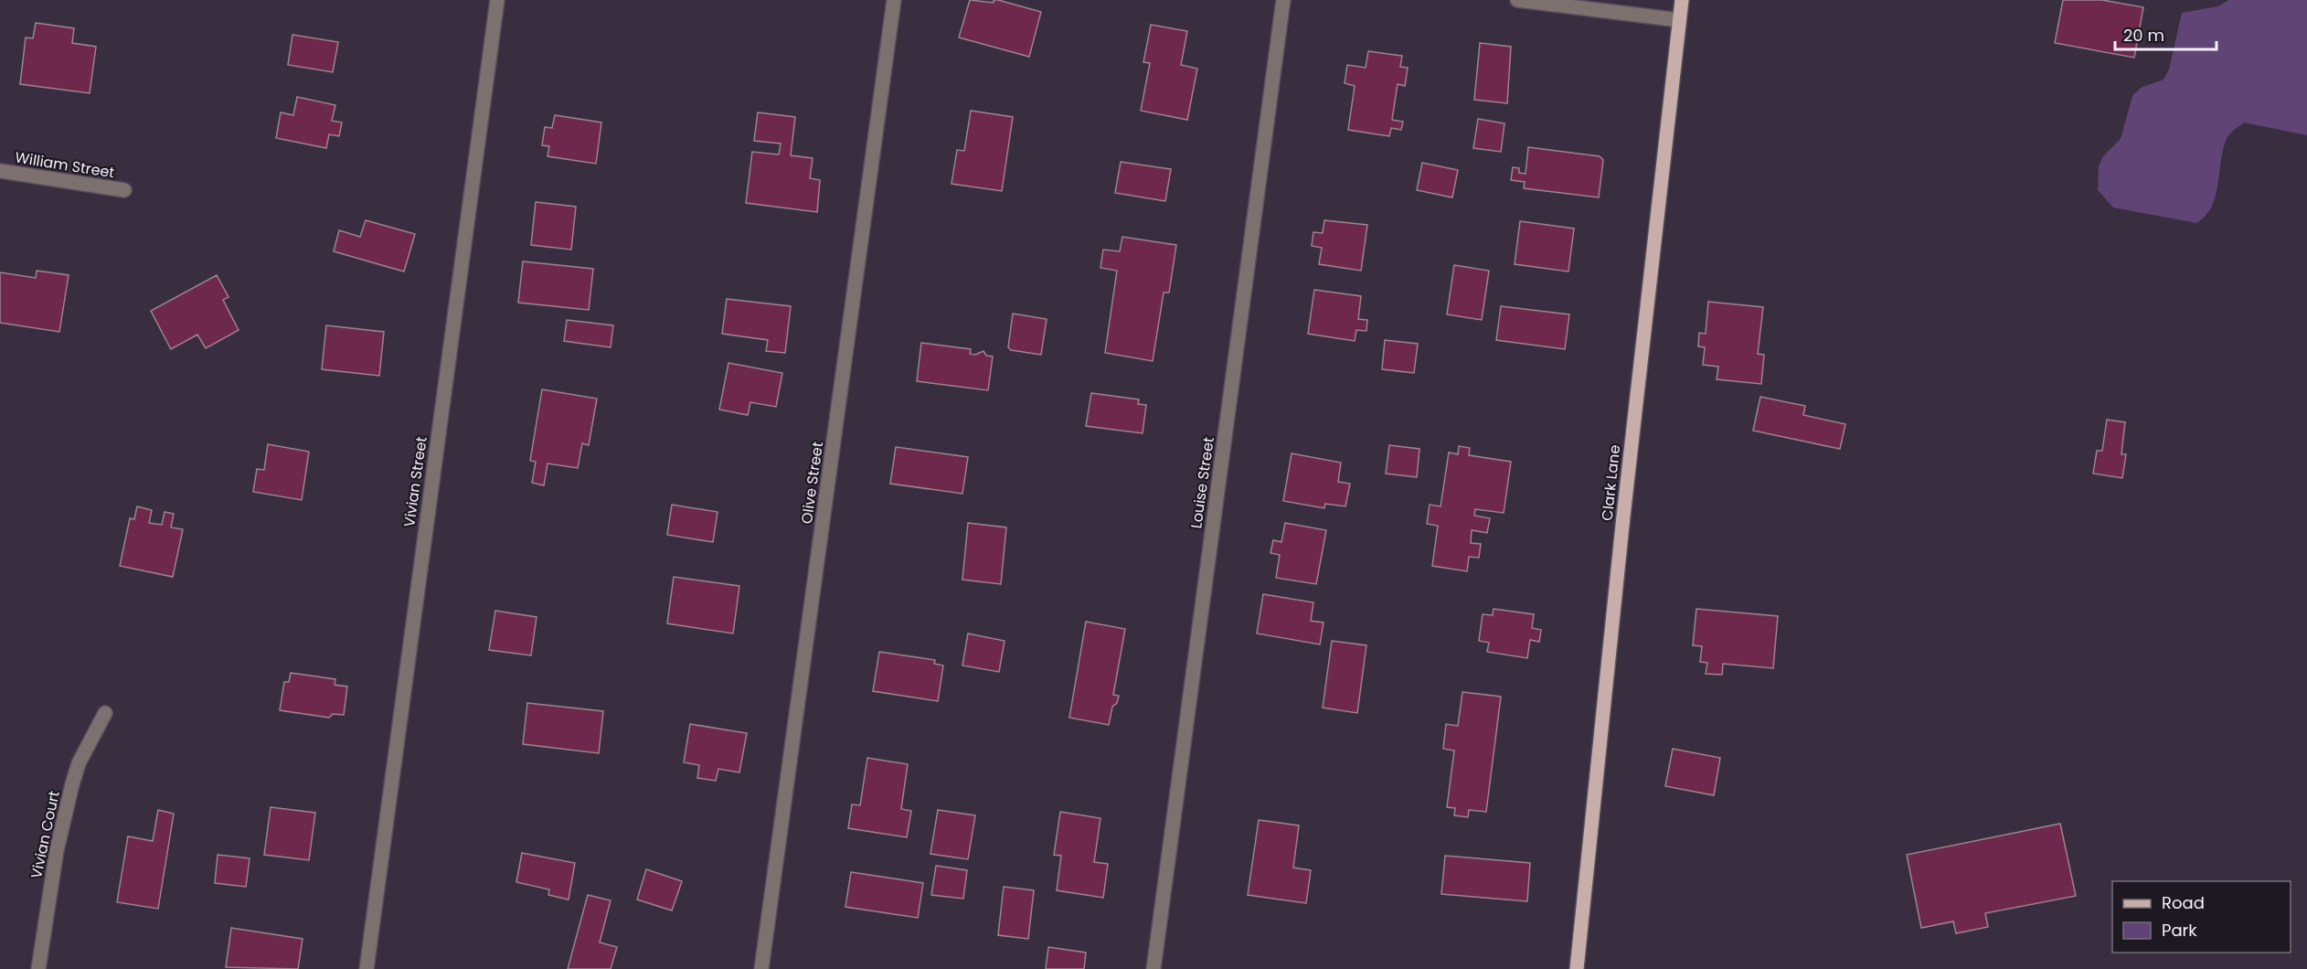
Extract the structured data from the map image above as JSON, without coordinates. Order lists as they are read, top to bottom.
{
  "streets": {
    "main road": ["Clark Lane"],
    "street": [
      "William Street",
      "Vivian Street",
      "Olive Street",
      "Louise Street",
      "Vivian Court"
    ]
  },
  "legend": ["Road", "Park"],
  "scale_bar": "20 m"
}
